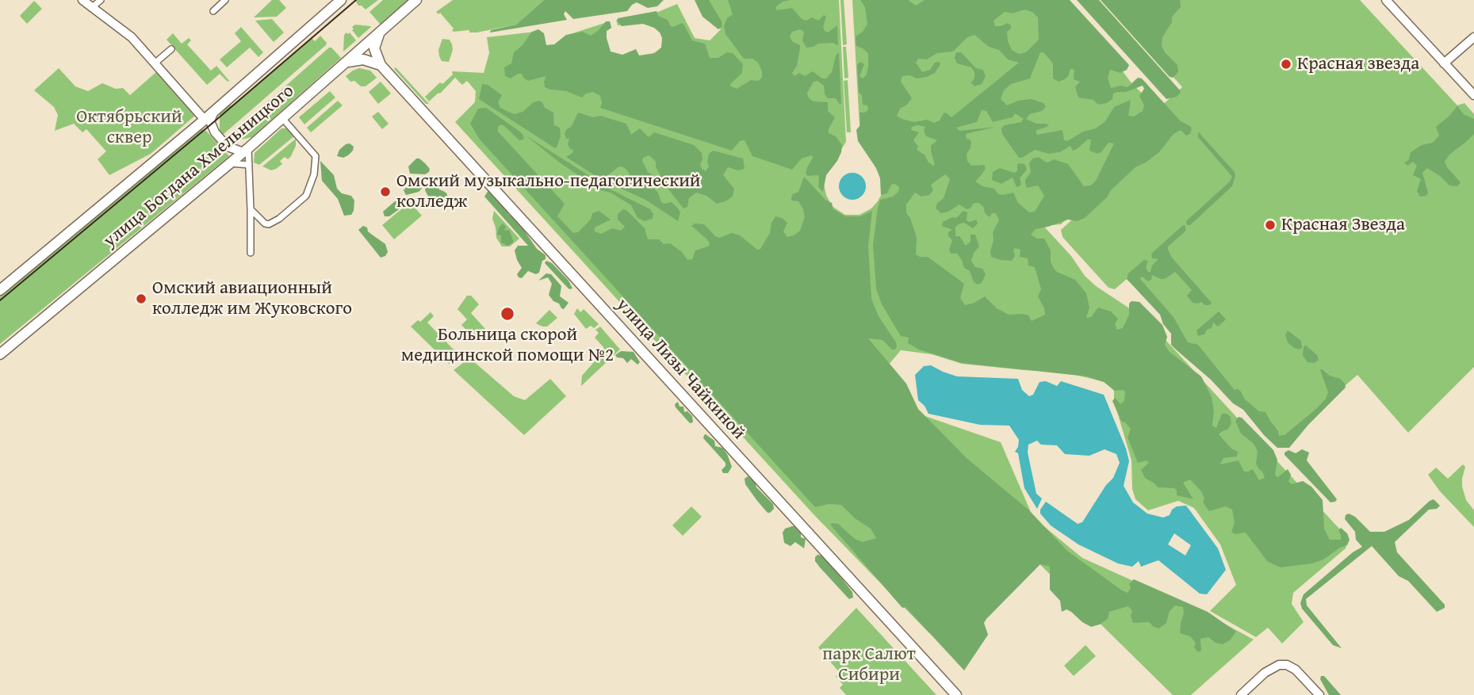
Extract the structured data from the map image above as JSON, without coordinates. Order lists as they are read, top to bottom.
{
  "streets": {
    "main road": ["улица Богдана Хмельницкого", "улица Лизы Чайкиной"]
  },
  "parks": ["Октябрьский сквер", "парк Салют Сибири"],
  "places": [
    "Красная звезда",
    "Омский музыкально-педагогический колледж",
    "Красная Звезда",
    "Омский авиационный колледж им Жуковского",
    "Больница скорой медицинской помощи №2"
  ]
}
